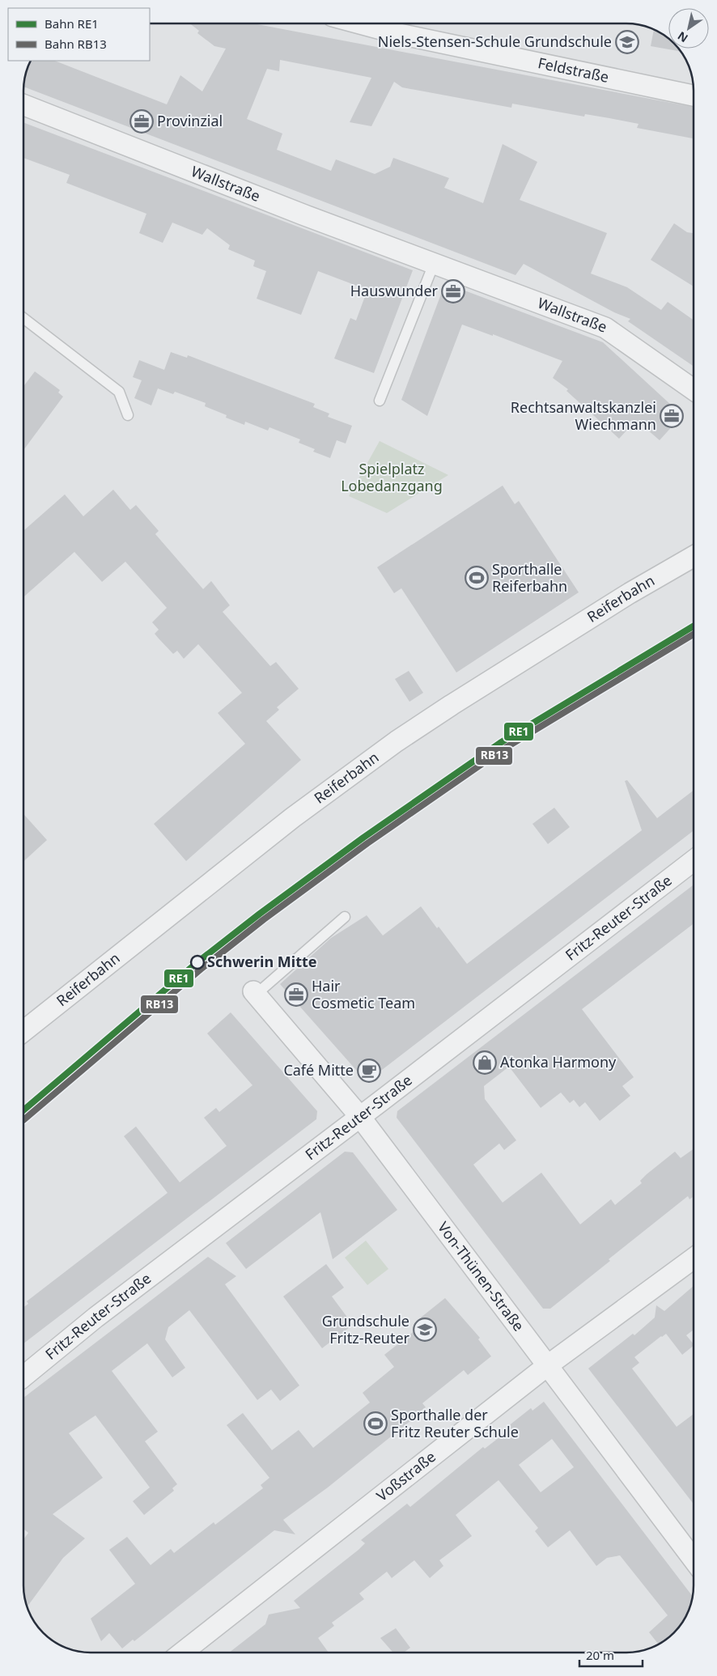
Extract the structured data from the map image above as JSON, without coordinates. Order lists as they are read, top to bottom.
{
  "streets": {
    "street": [
      "Feldstraße",
      "Wallstraße",
      "Reiferbahn",
      "Fritz-Reuter-Straße",
      "Von-Thünen-Straße",
      "Voßstraße"
    ]
  },
  "crossings": [
    ["Fritz-Reuter-Straße", "Von-Thünen-Straße"],
    ["Von-Thünen-Straße", "Voßstraße"]
  ],
  "parks": ["Spielplatz Lobedanzgang"],
  "places": {
    "school or university": ["Niels-Stensen-Schule Grundschule", "Grundschule Fritz-Reuter"],
    "office": [
      "Provinzial",
      "Hauswunder",
      "Rechtsanwaltskanzlei Wiechmann",
      "Hair Cosmetic Team"
    ],
    "sports": ["Sporthalle Reiferbahn", "Sporthalle der Fritz Reuter Schule"],
    "other": ["Schwerin Mitte"],
    "shop": ["Atonka Harmony"],
    "cafe": ["Café Mitte"]
  },
  "lines": ["rail line RE1", "rail line RB13"],
  "legend": ["Bahn RE1", "Bahn RB13"],
  "scale_bar": "20 m",
  "north": "bottom left"
}
